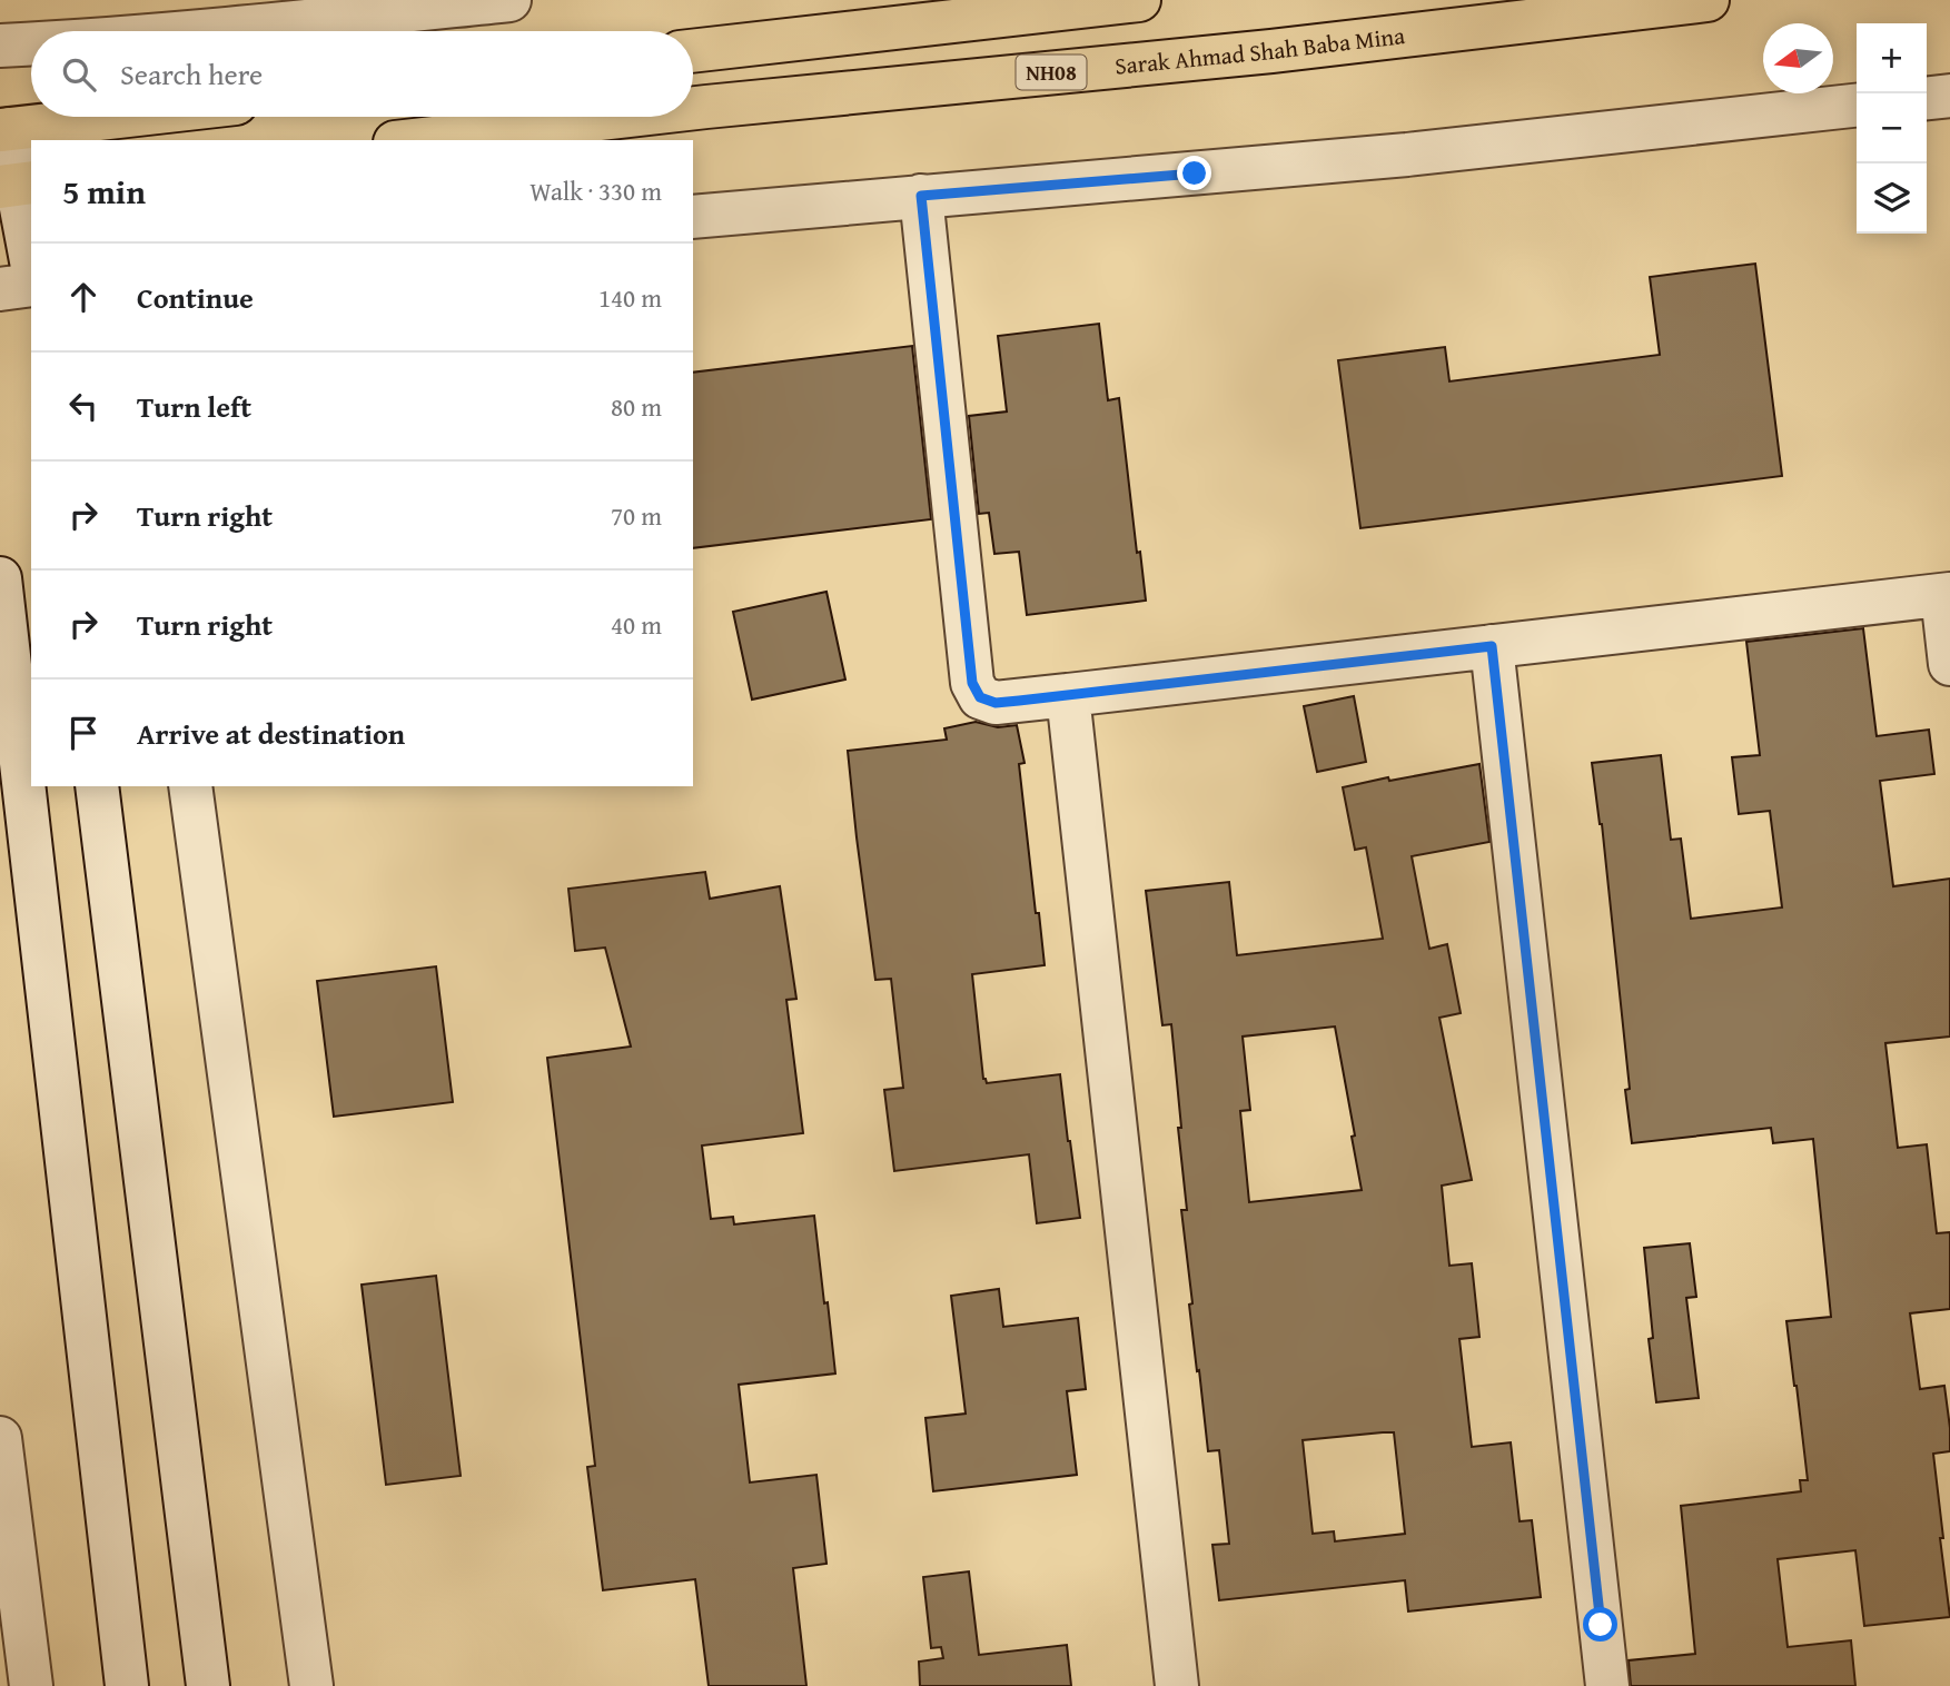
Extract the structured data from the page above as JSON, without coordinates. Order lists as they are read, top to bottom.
{
  "streets": {
    "highway": ["Sarak Ahmad Shah Baba Mina", "NH08"]
  },
  "north": "left",
  "page": {
    "map_buttons": ["+", "−"],
    "search": "Search here",
    "heading": ["5 min", "Walk · 330 m"],
    "list": [
      ["Continue", "140 m"],
      ["Turn left", "80 m"],
      ["Turn right", "70 m"],
      ["Turn right", "40 m"],
      "Arrive at destination"
    ]
  }
}
